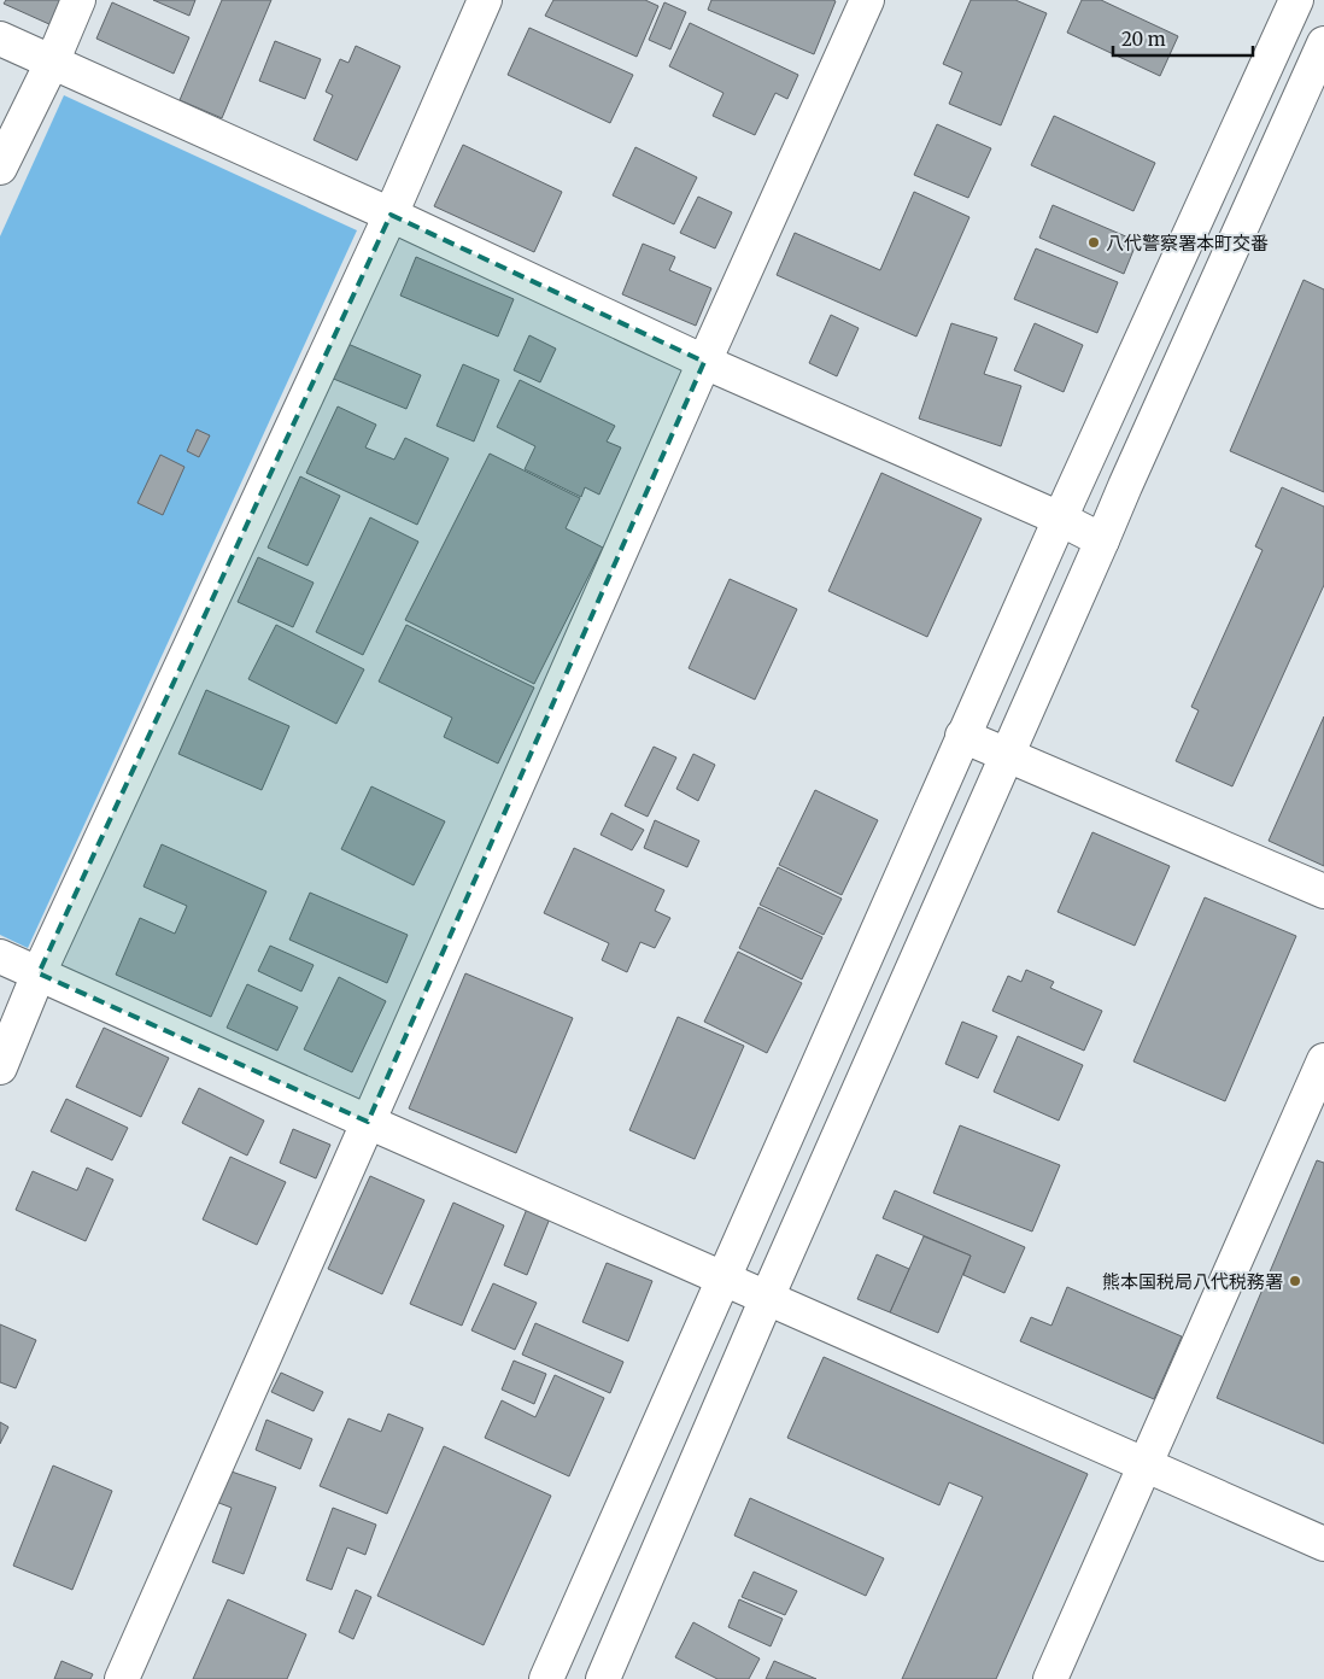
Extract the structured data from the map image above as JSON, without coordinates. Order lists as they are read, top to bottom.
{
  "places": ["八代警察署本町交番", "熊本国税局八代税務署"],
  "scale_bar": "20 m"
}
